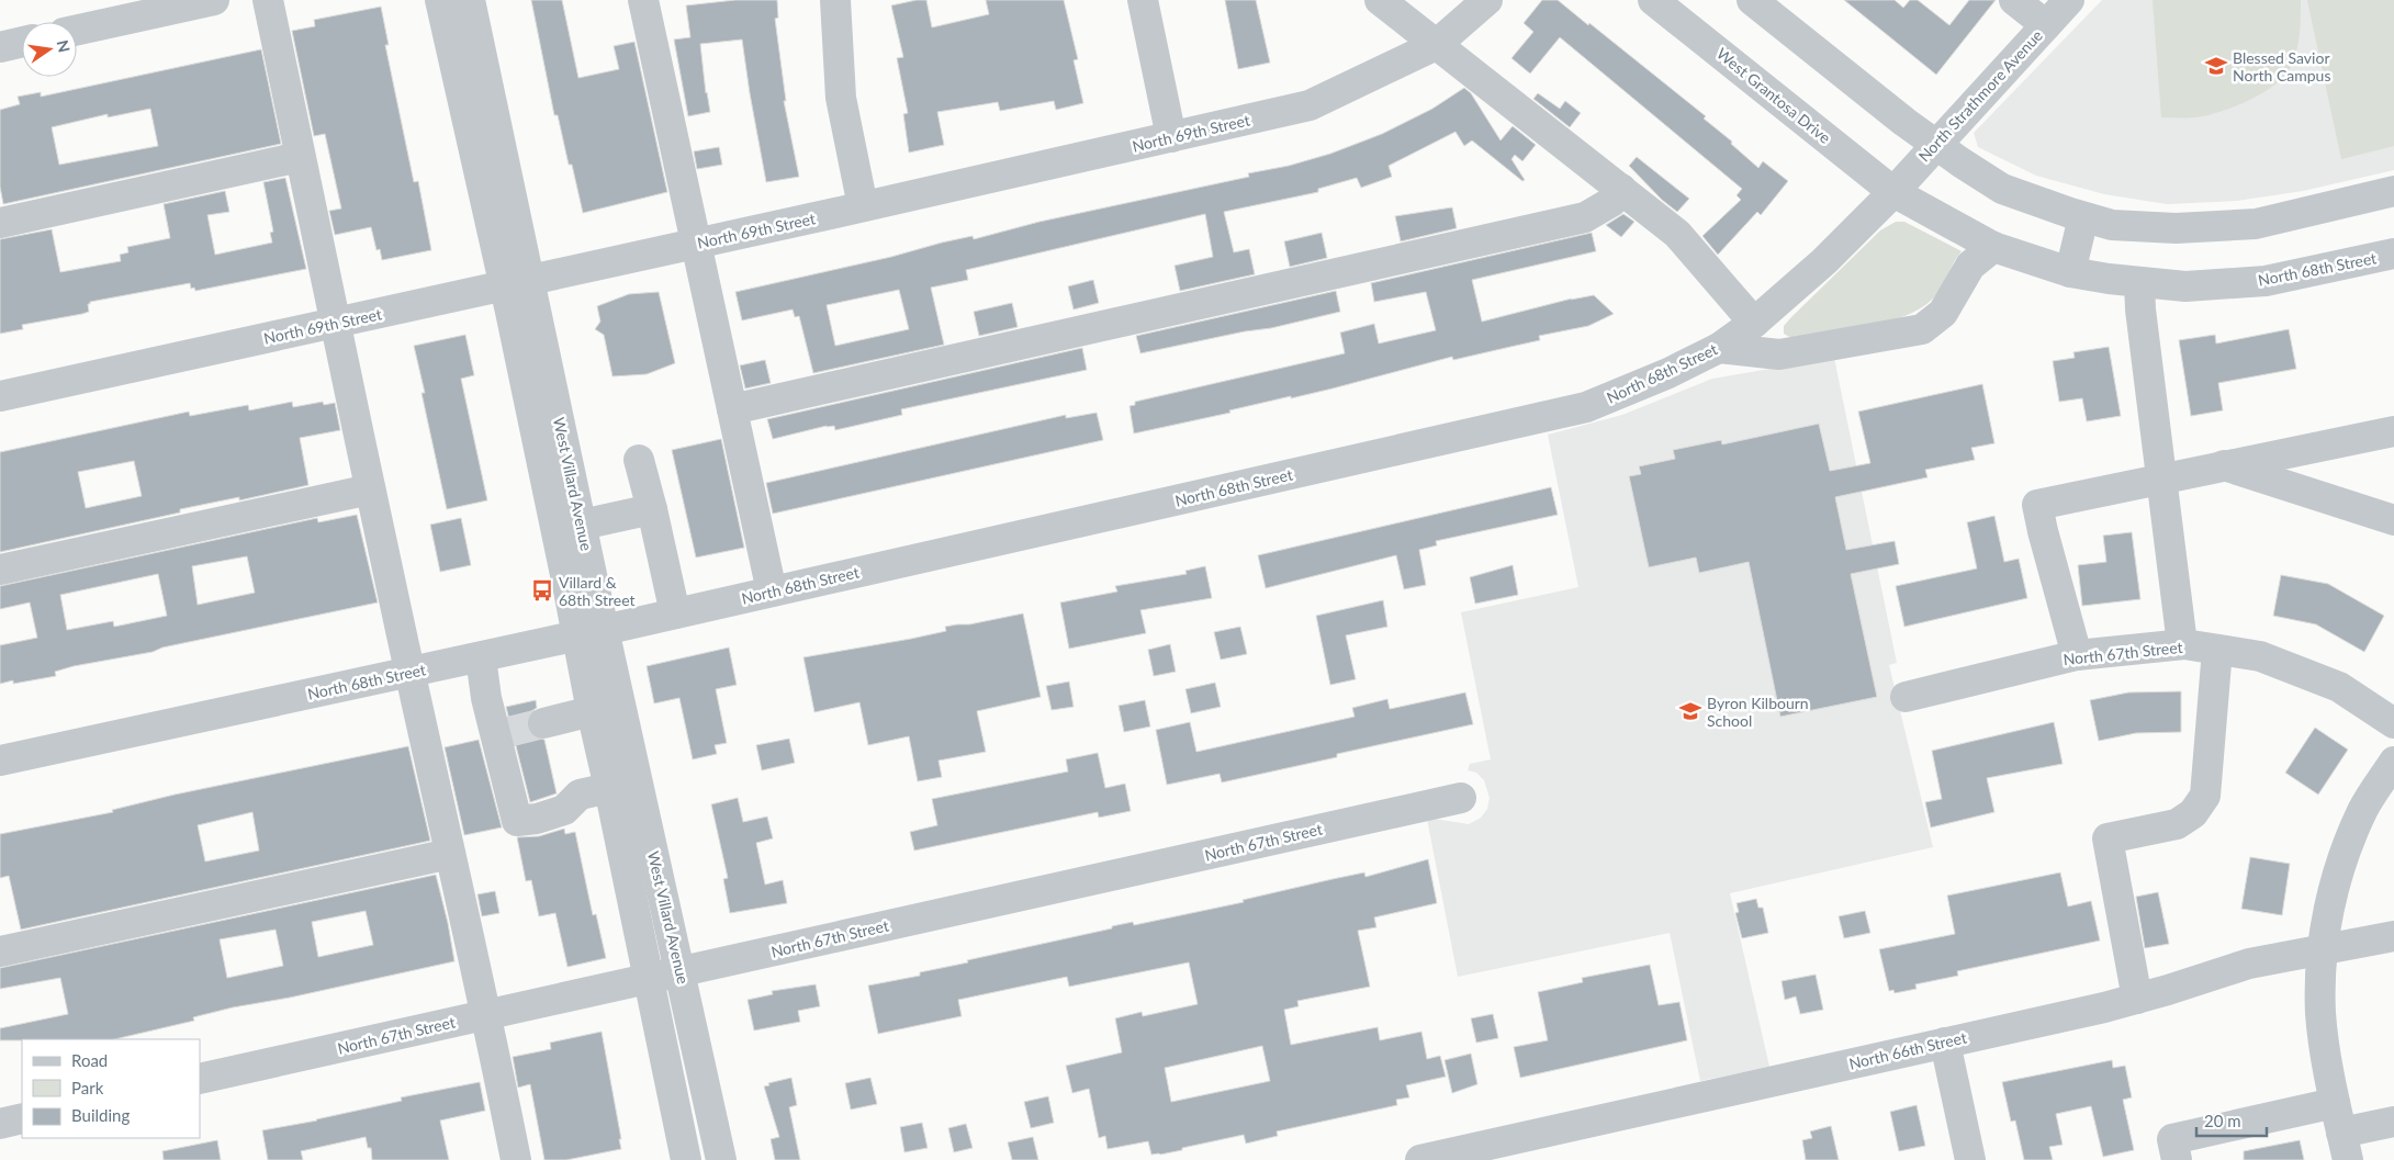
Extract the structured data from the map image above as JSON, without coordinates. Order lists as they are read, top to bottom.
{
  "streets": {
    "street": [
      "West Grantosa Drive",
      "North Strathmore Avenue",
      "North 69th Street",
      "North 68th Street",
      "West Villard Avenue",
      "North 67th Street",
      "North 66th Street"
    ]
  },
  "crossings": [
    ["West Grantosa Drive", "North Strathmore Avenue"],
    ["West Grantosa Drive", "North 68th Street"],
    ["North Strathmore Avenue", "North 68th Street"],
    ["North 69th Street", "West Villard Avenue"],
    ["North 68th Street", "West Villard Avenue"],
    ["West Villard Avenue", "North 67th Street"]
  ],
  "places": {
    "school or university": ["Blessed Savior North Campus", "Byron Kilbourn School"],
    "bus stop": ["Villard & 68th Street"]
  },
  "legend": ["Road", "Park", "Building"],
  "scale_bar": "20 m",
  "north": "right"
}
